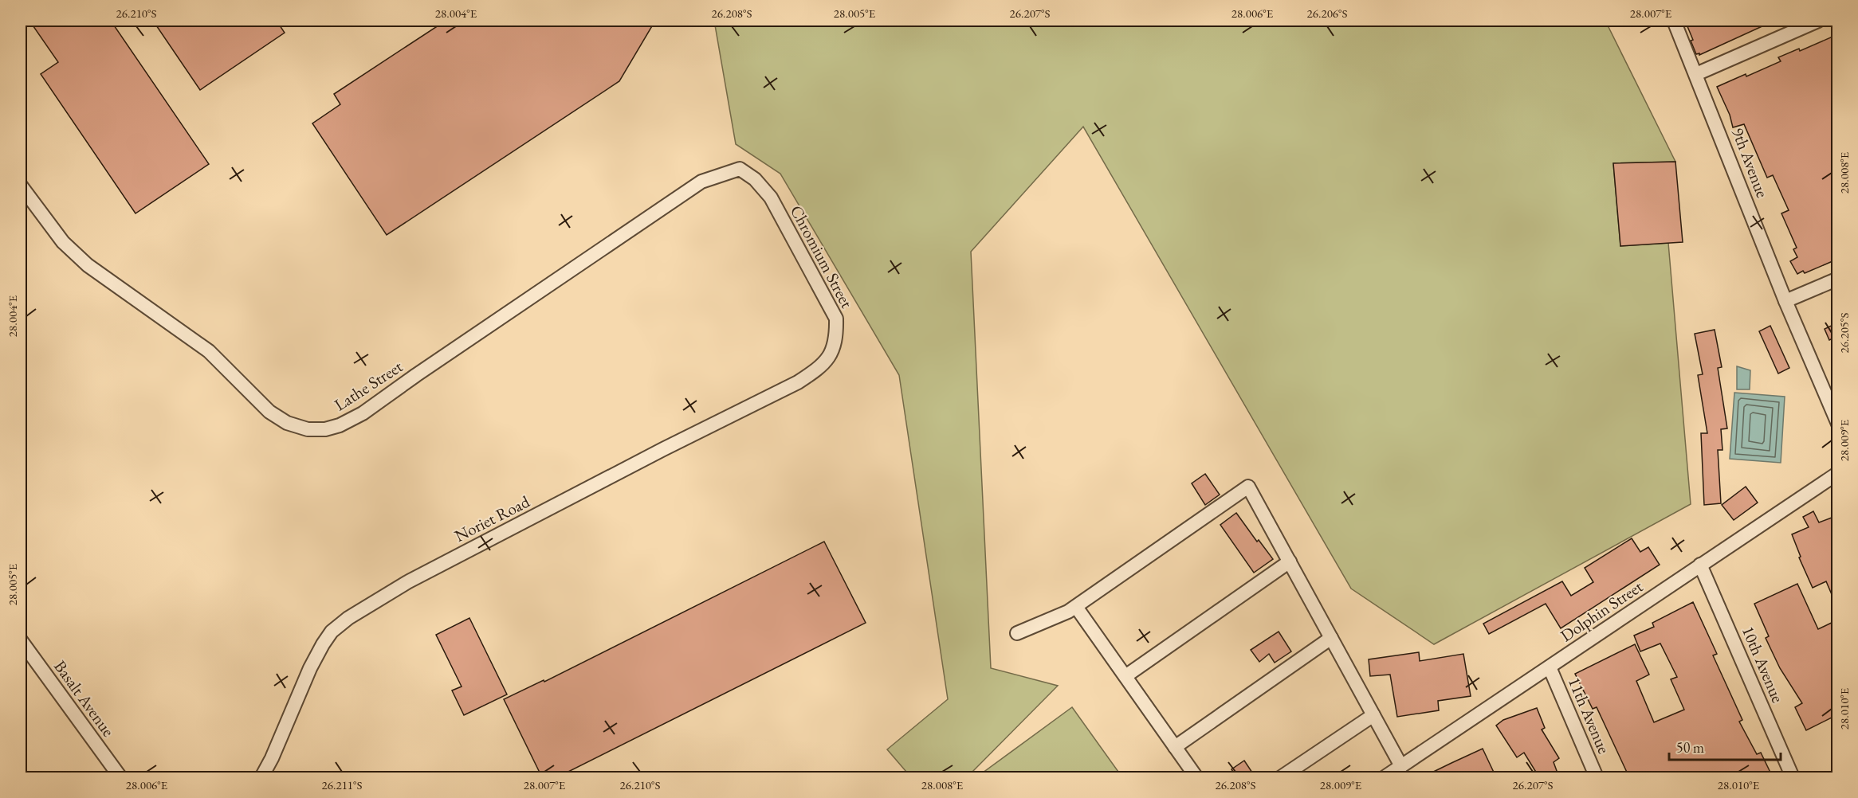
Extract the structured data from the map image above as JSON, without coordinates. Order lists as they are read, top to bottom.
{
  "streets": {
    "street": [
      "9th Avenue",
      "Chromium Street",
      "Lathe Street",
      "Noriet Road",
      "Dolphin Street",
      "10th Avenue",
      "Basalt Avenue",
      "11th Avenue"
    ]
  },
  "crossings": [
    ["Chromium Street", "Lathe Street"],
    ["Chromium Street", "Noriet Road"],
    ["Dolphin Street", "10th Avenue"],
    ["Dolphin Street", "11th Avenue"]
  ],
  "scale_bar": "50 m",
  "coordinates": [
    "26.210°S",
    "28.004°E",
    "26.208°S",
    "28.005°E",
    "26.207°S",
    "28.006°E",
    "26.206°S",
    "28.007°E",
    "28.008°E",
    "26.205°S",
    "28.009°E",
    "28.010°E",
    "26.211°S"
  ]
}
